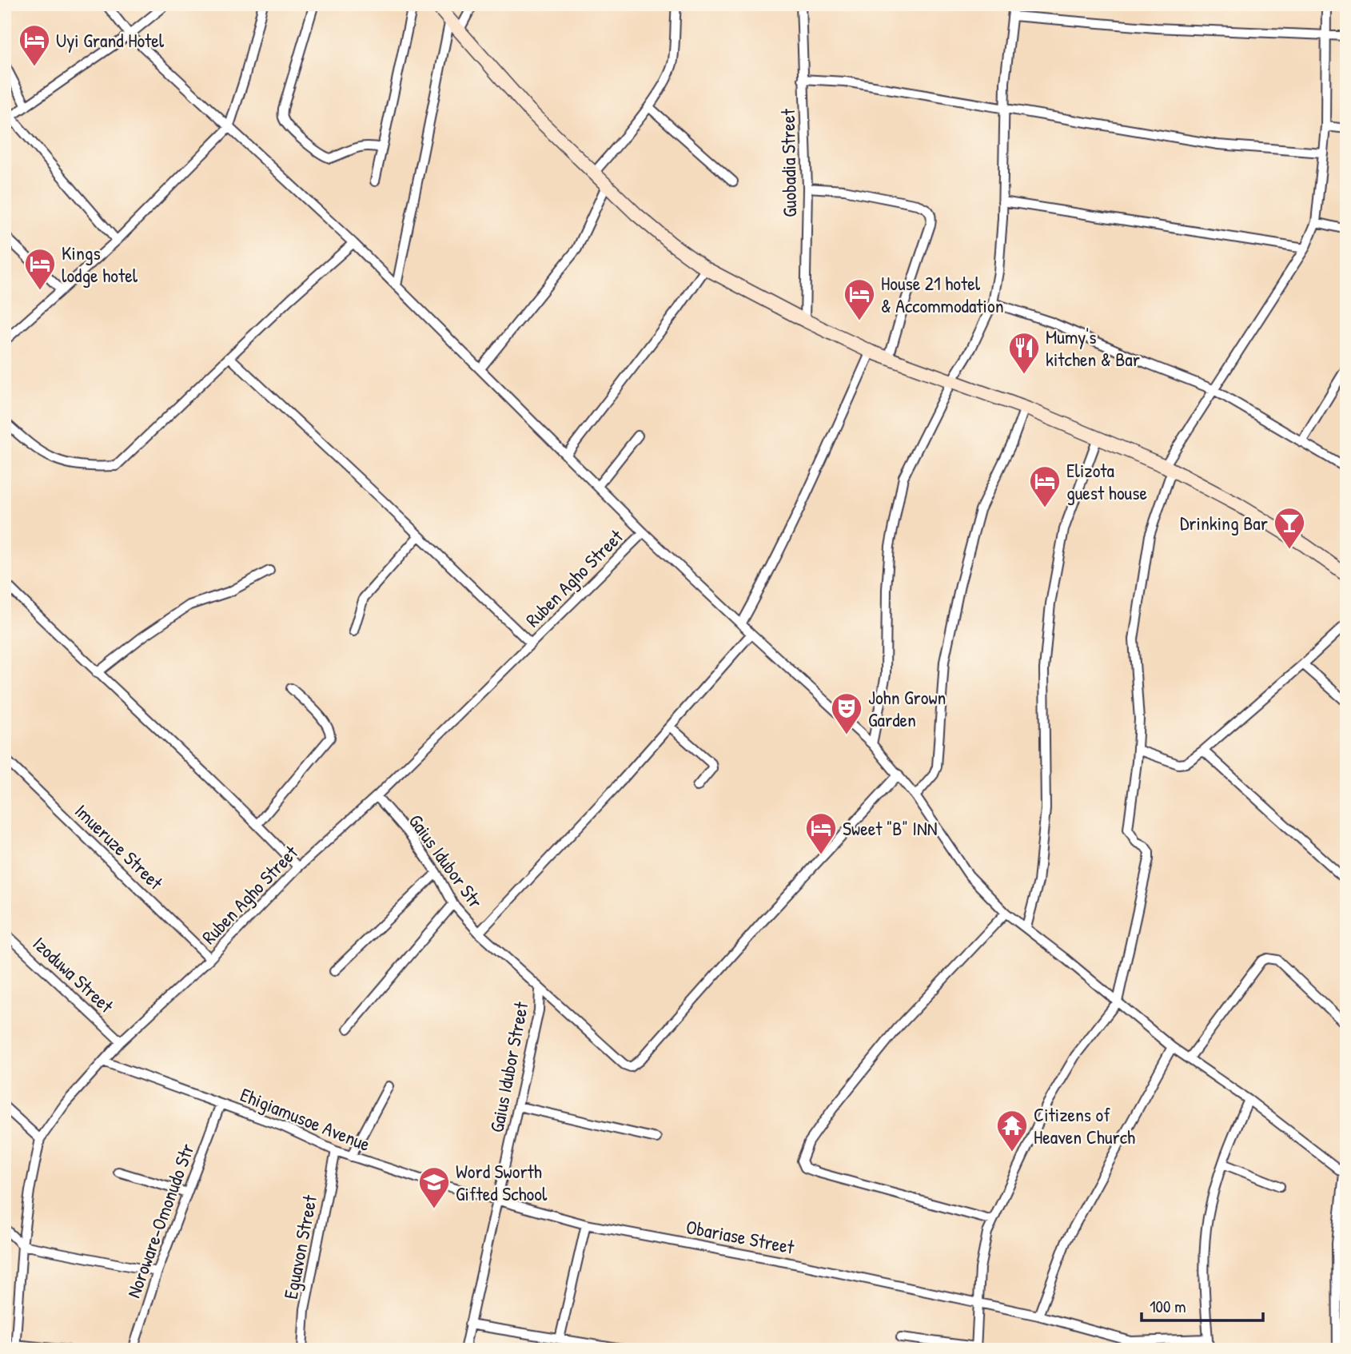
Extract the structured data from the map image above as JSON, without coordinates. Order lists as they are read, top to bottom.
{
  "streets": {
    "street": [
      "Guobadia Street",
      "Ruben Agho Street",
      "Imueruze Street",
      "Gaius Idubor Str",
      "Izoduwa Street",
      "Gaius Idubor Street",
      "Ehigiamusoe Avenue",
      "Noroware-Omonudo Str",
      "Obariase Street",
      "Eguavon Street"
    ]
  },
  "crossings": [
    ["Ruben Agho Street", "Imueruze Street"],
    ["Ruben Agho Street", "Gaius Idubor Str"],
    ["Ruben Agho Street", "Izoduwa Street"],
    ["Ruben Agho Street", "Ehigiamusoe Avenue"],
    ["Gaius Idubor Str", "Gaius Idubor Street"],
    ["Gaius Idubor Street", "Ehigiamusoe Avenue"],
    ["Gaius Idubor Street", "Obariase Street"],
    ["Ehigiamusoe Avenue", "Noroware-Omonudo Str"],
    ["Ehigiamusoe Avenue", "Obariase Street"],
    ["Ehigiamusoe Avenue", "Eguavon Street"]
  ],
  "places": {
    "hotel": [
      "Uyi Grand Hotel",
      "Kings lodge hotel",
      "House 21 hotel & Accommodation",
      "Elizota guest house",
      "Sweet \"B\" INN"
    ],
    "restaurant": ["Mumy's kitchen & Bar"],
    "bar": ["Drinking Bar"],
    "theatre": ["John Grown Garden"],
    "temple": ["Citizens of Heaven Church"],
    "school or university": ["Word Sworth Gifted School"]
  },
  "scale_bar": "100 m"
}
